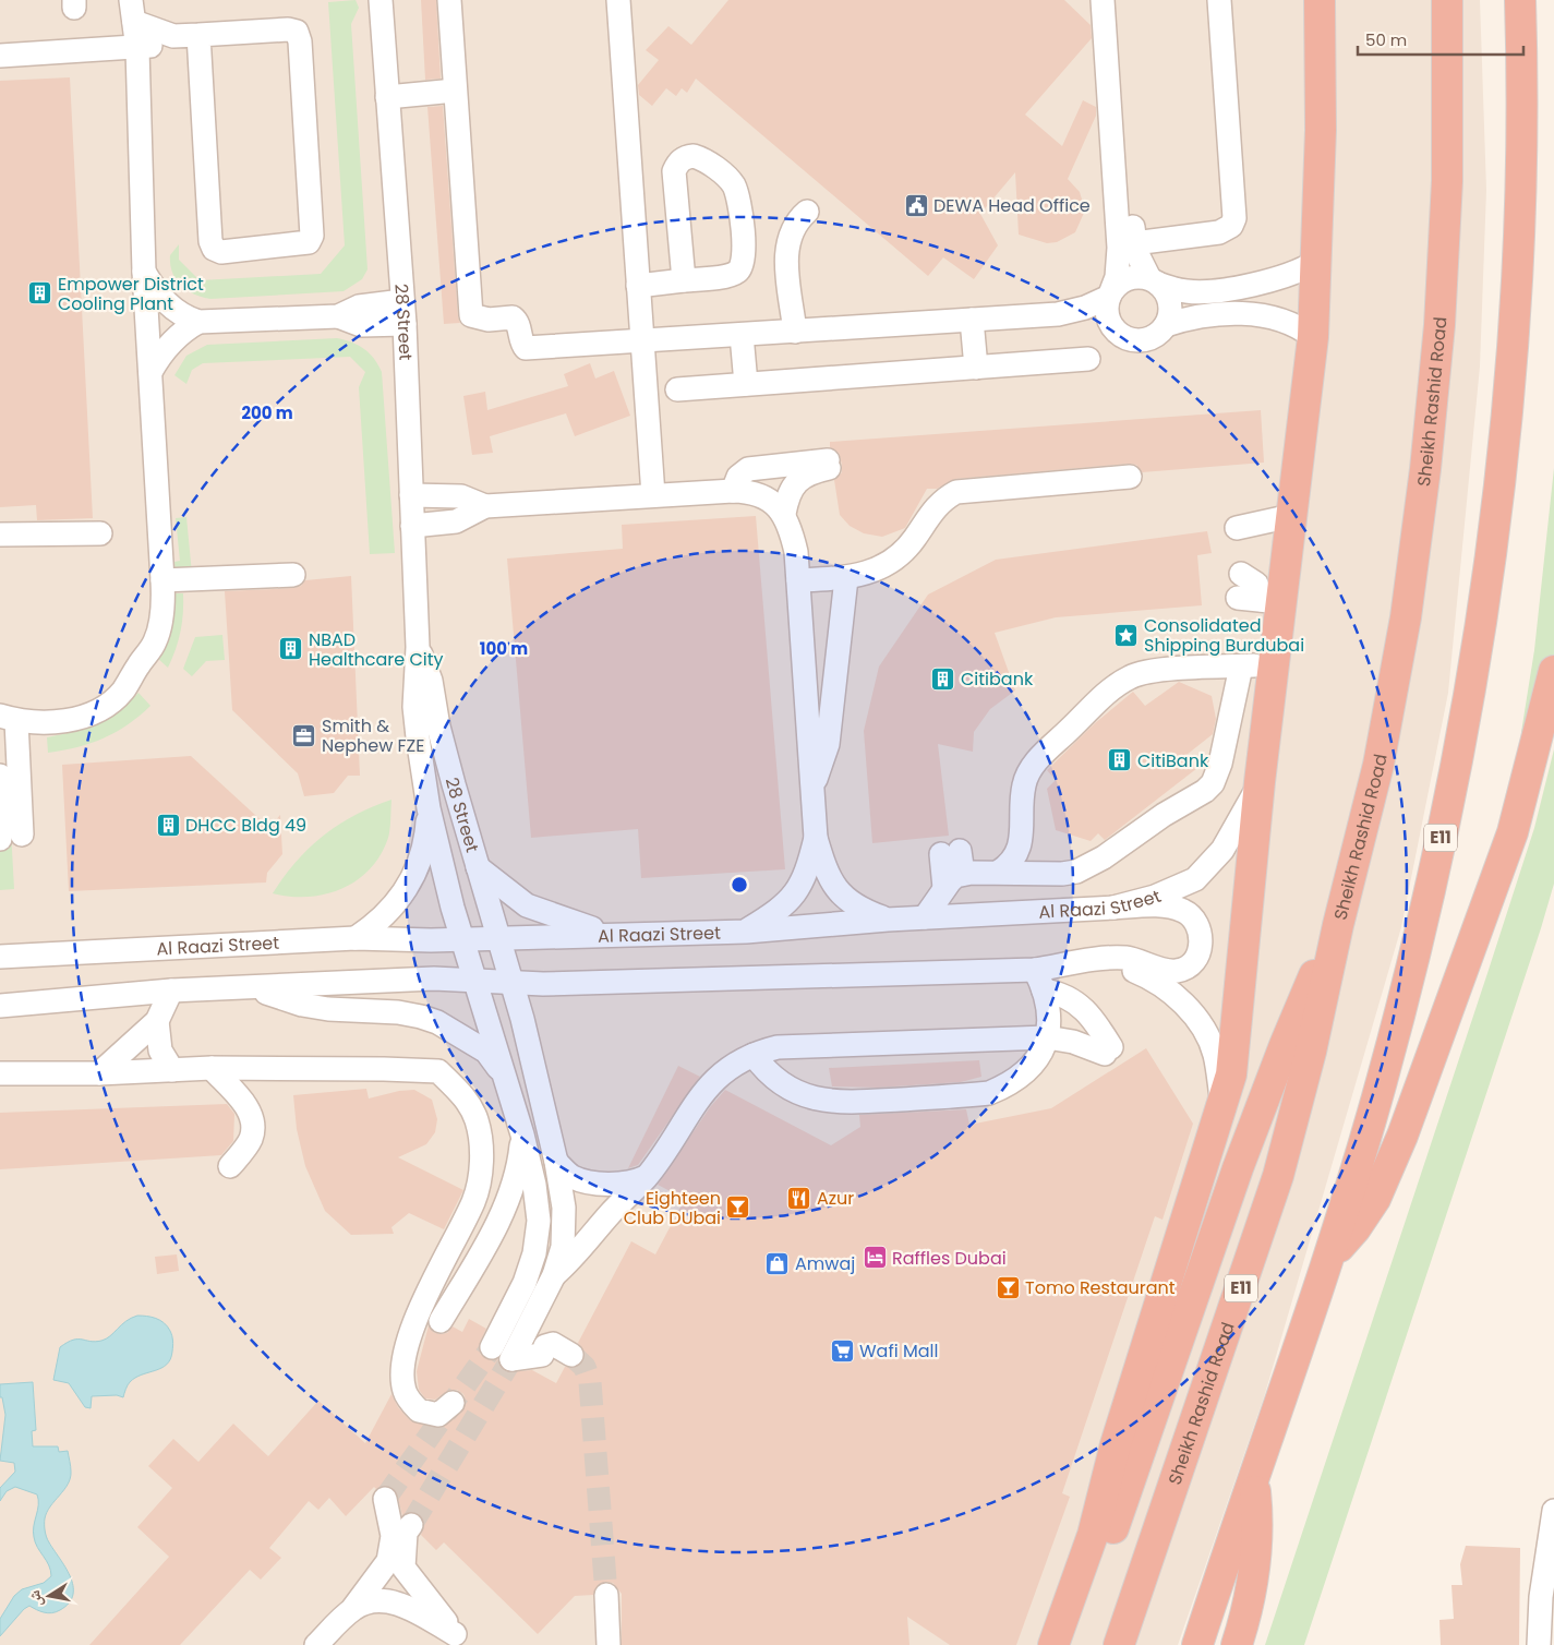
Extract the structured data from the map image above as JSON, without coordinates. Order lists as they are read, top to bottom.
{
  "streets": {
    "highway": ["Sheikh Rashid Road", "E11"],
    "street": ["28 Street", "Al Raazi Street"]
  },
  "crossings": [
    ["28 Street", "Al Raazi Street"]
  ],
  "places": {
    "public building": ["DEWA Head Office"],
    "building": [
      "Empower District Cooling Plant",
      "NBAD Healthcare City",
      "Citibank",
      "CitiBank",
      "DHCC Bldg 49"
    ],
    "place": ["Consolidated Shipping Burdubai"],
    "office": ["Smith & Nephew FZE"],
    "restaurant": ["Azur"],
    "bar": ["Eighteen Club DUbai", "Tomo Restaurant"],
    "hotel": ["Raffles Dubai"],
    "shop": ["Amwaj"],
    "supermarket": ["Wafi Mall"]
  },
  "scale_bar": "50 m",
  "north": "left",
  "rings": ["200 m", "100 m"]
}
